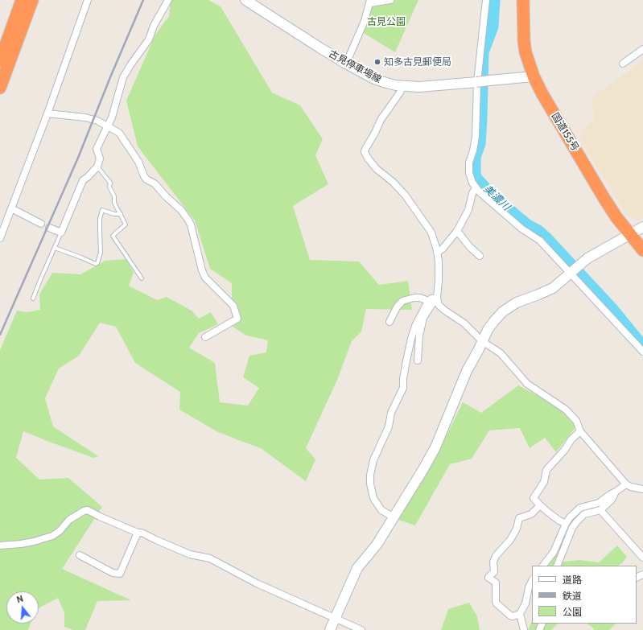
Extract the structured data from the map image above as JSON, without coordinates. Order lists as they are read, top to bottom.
{
  "streets": {
    "highway": ["国道155号"],
    "street": ["古見停車場線"]
  },
  "crossings": [
    ["古見停車場線", "国道155号"]
  ],
  "water": ["美濃川"],
  "parks": ["古見公園"],
  "places": ["知多古見郵便局"],
  "legend": ["道路", "鉄道", "公園"],
  "north": "top"
}
